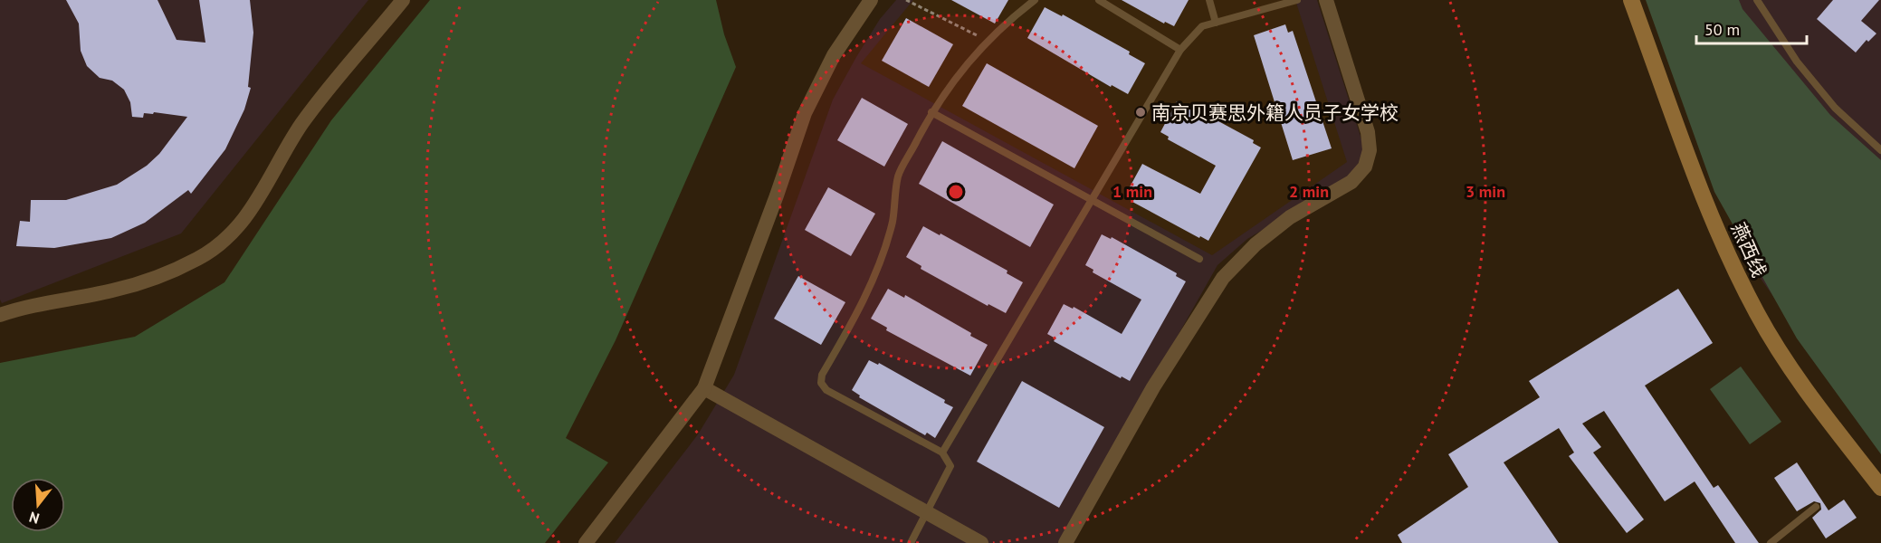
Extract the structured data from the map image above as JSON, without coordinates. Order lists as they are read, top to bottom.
{
  "streets": {
    "main road": ["燕西线"]
  },
  "places": ["南京贝赛思外籍人员子女学校"],
  "scale_bar": "50 m",
  "north": "bottom",
  "rings": ["1 min", "2 min", "3 min"]
}
